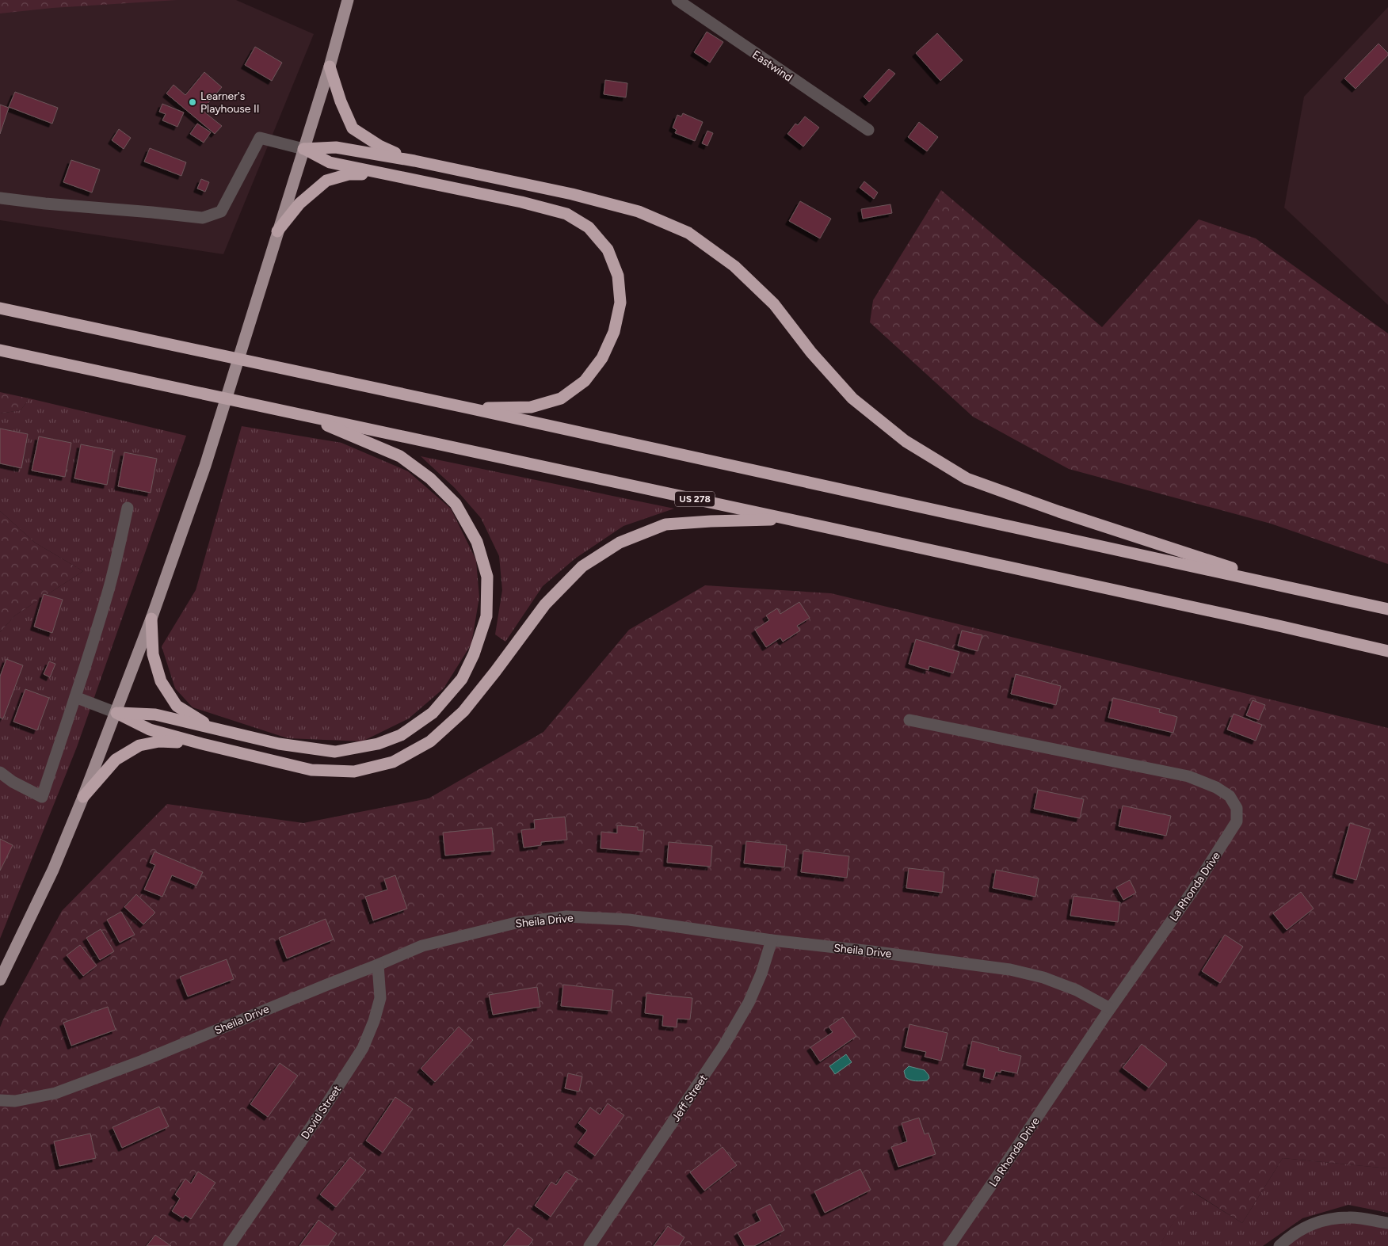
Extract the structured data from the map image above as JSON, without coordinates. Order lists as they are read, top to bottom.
{
  "streets": {
    "highway": ["US 278"],
    "street": [
      "Eastwind",
      "La Rhonda Drive",
      "Sheila Drive",
      "Jeff Street",
      "David Street"
    ]
  },
  "crossings": [
    ["La Rhonda Drive", "Sheila Drive"],
    ["Sheila Drive", "Jeff Street"],
    ["Sheila Drive", "David Street"]
  ],
  "places": ["Learner's Playhouse II"]
}
